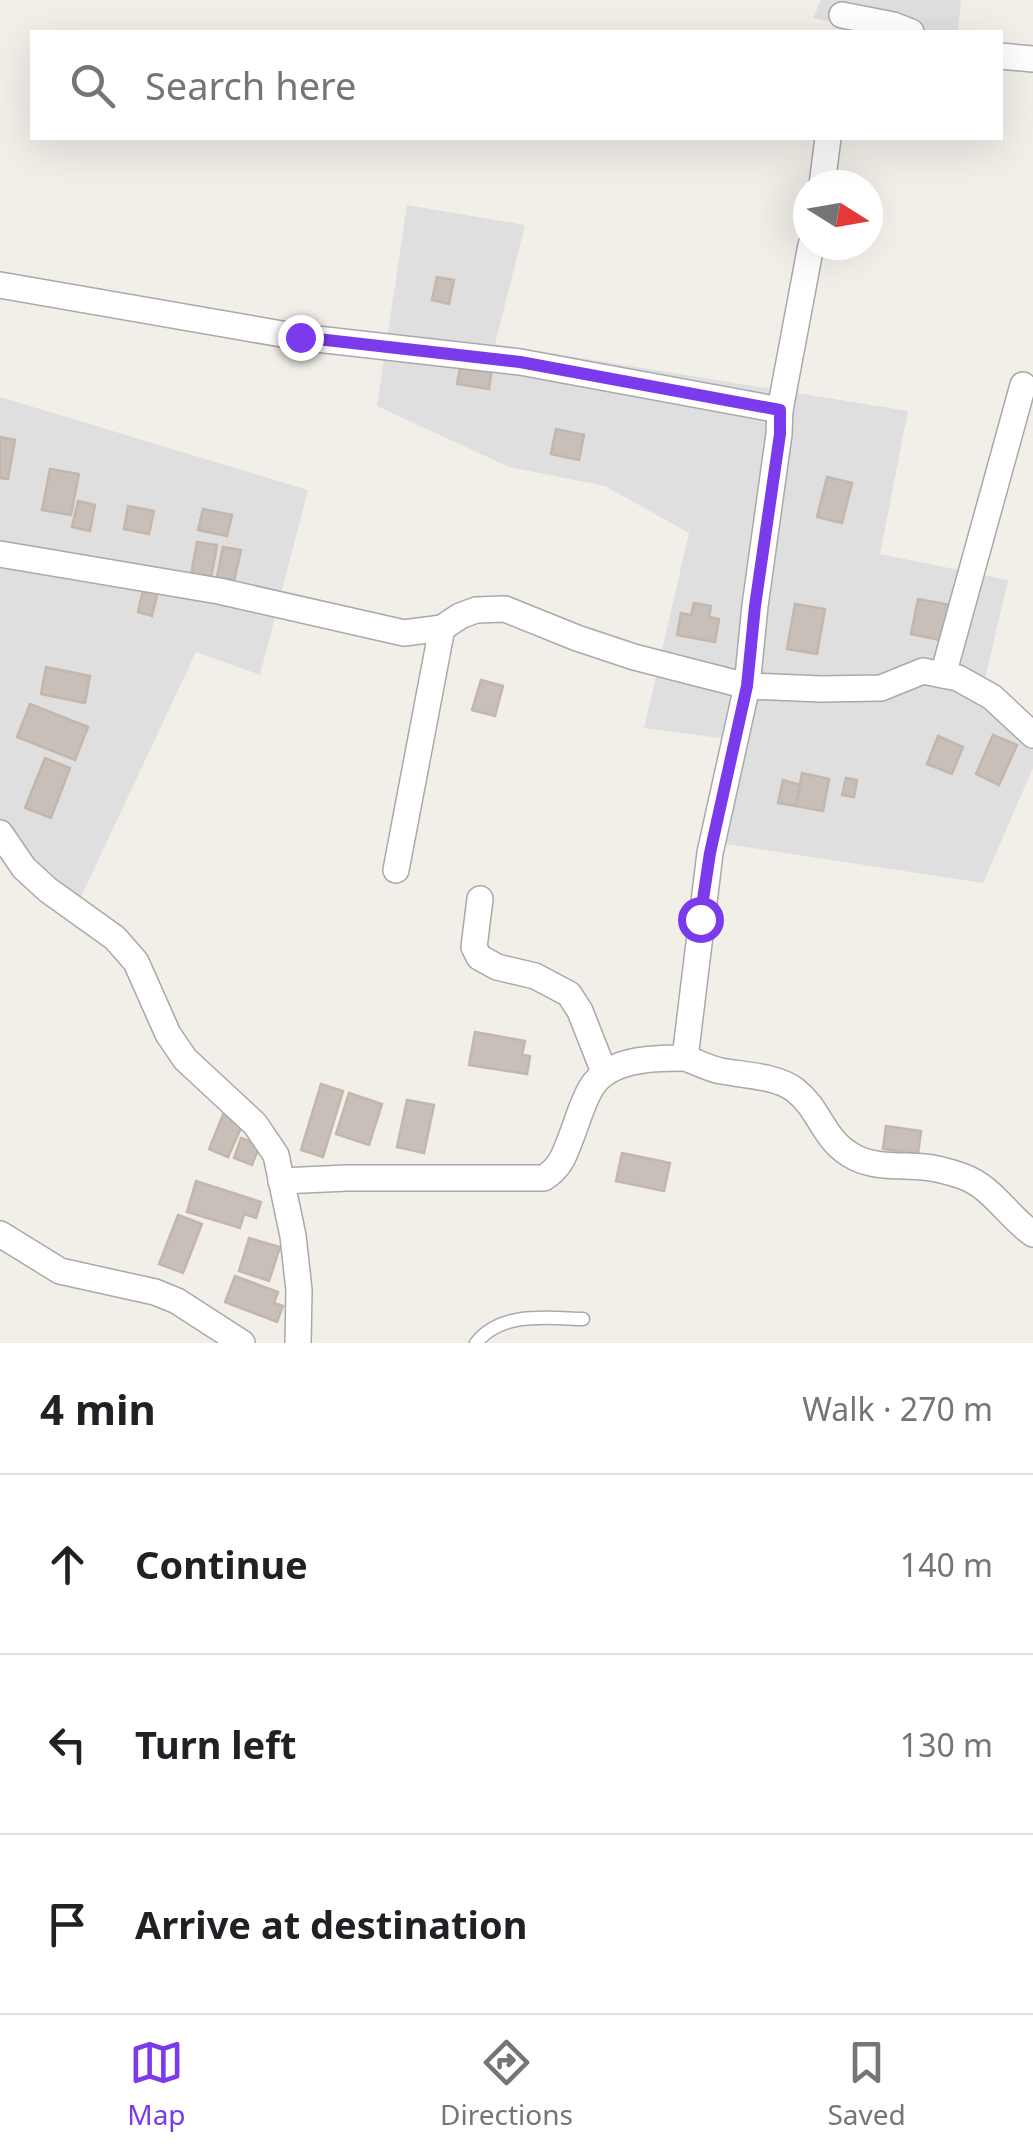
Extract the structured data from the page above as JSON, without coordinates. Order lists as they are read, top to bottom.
{
  "north": "right",
  "page": {
    "search": "Search here",
    "heading": ["4 min", "Walk · 270 m"],
    "list": [
      ["Continue", "140 m"],
      ["Turn left", "130 m"],
      "Arrive at destination"
    ],
    "nav": ["Map", "Directions", "Saved"]
  }
}
